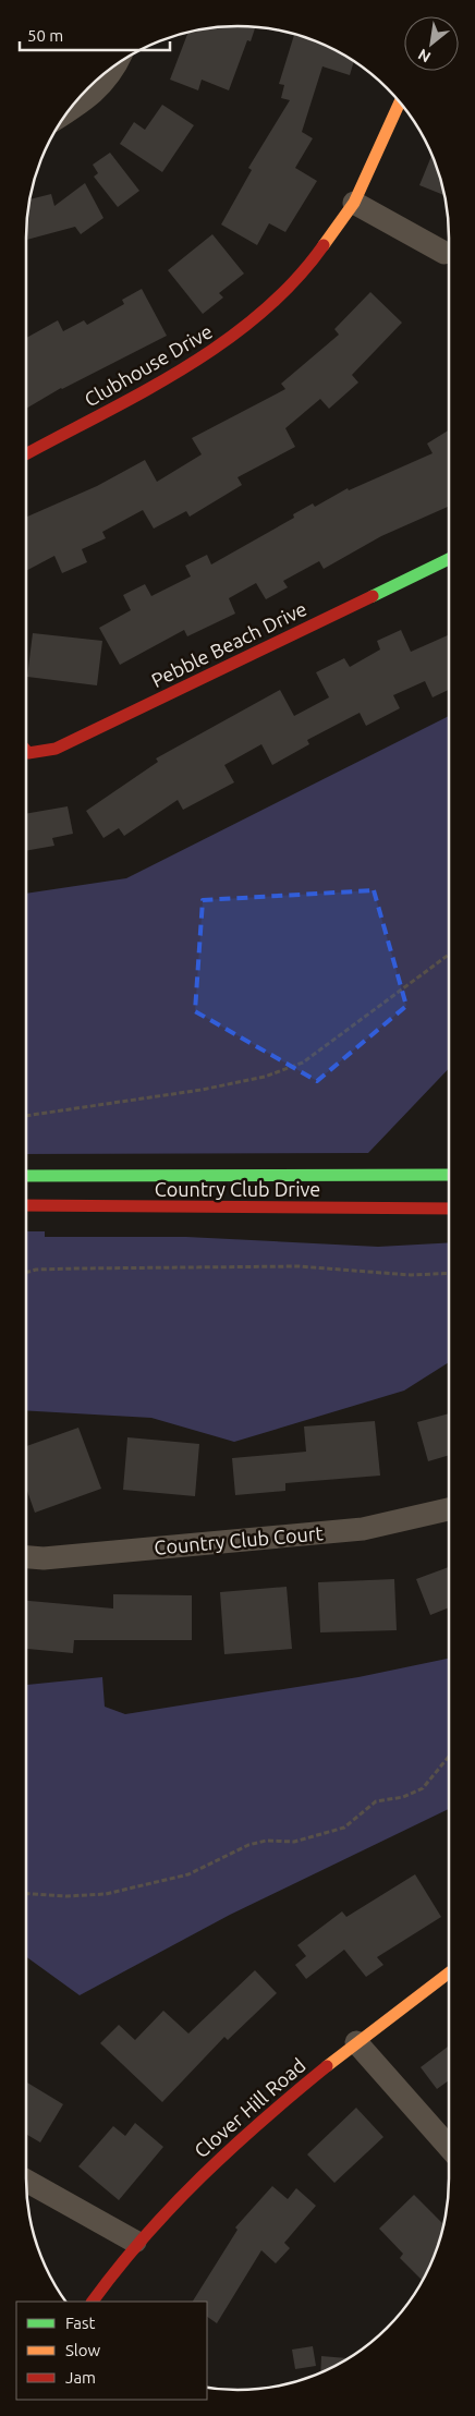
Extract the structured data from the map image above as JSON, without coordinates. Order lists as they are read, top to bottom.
{
  "streets": {
    "street": [
      "Clubhouse Drive",
      "Pebble Beach Drive",
      "Country Club Drive",
      "Country Club Court",
      "Clover Hill Road"
    ]
  },
  "legend": ["Fast", "Slow", "Jam"],
  "scale_bar": "50 m",
  "north": "bottom left"
}
